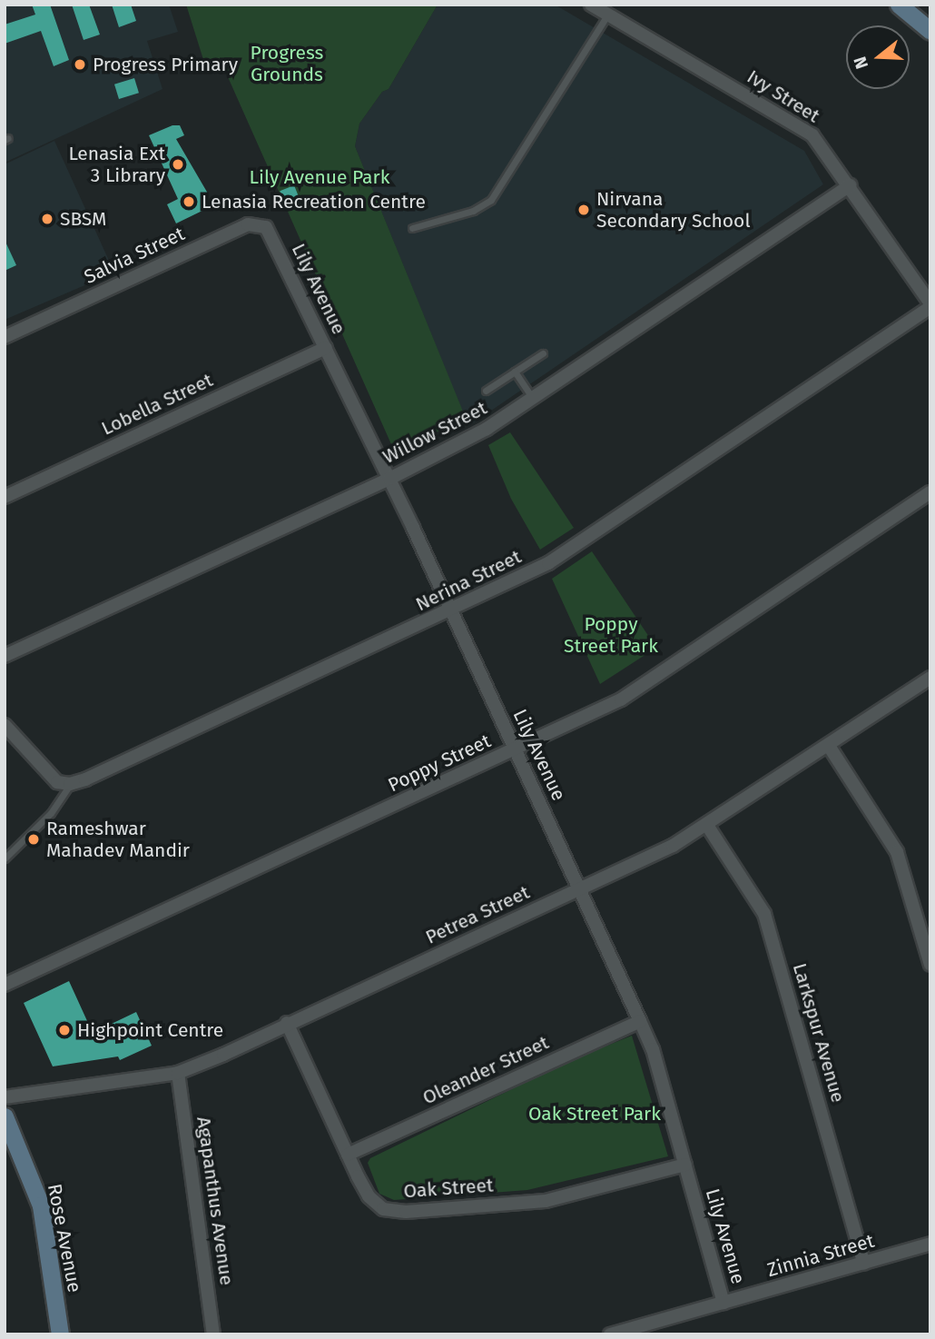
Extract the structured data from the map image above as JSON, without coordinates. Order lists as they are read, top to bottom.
{
  "streets": {
    "street": [
      "Ivy Street",
      "Salvia Street",
      "Lily Avenue",
      "Lobella Street",
      "Willow Street",
      "Nerina Street",
      "Poppy Street",
      "Petrea Street",
      "Larkspur Avenue",
      "Oleander Street",
      "Oak Street",
      "Agapanthus Avenue",
      "Rose Avenue",
      "Zinnia Street"
    ]
  },
  "crossings": [
    ["Ivy Street", "Willow Street"],
    ["Ivy Street", "Nerina Street"],
    ["Salvia Street", "Lily Avenue"],
    ["Lily Avenue", "Lobella Street"],
    ["Lily Avenue", "Willow Street"],
    ["Lily Avenue", "Nerina Street"],
    ["Lily Avenue", "Poppy Street"],
    ["Lily Avenue", "Petrea Street"],
    ["Lily Avenue", "Oleander Street"],
    ["Lily Avenue", "Oak Street"],
    ["Lily Avenue", "Zinnia Street"],
    ["Petrea Street", "Larkspur Avenue"],
    ["Petrea Street", "Oak Street"],
    ["Petrea Street", "Agapanthus Avenue"],
    ["Larkspur Avenue", "Zinnia Street"],
    ["Oleander Street", "Oak Street"]
  ],
  "parks": [
    "Progress Grounds",
    "Lily Avenue Park",
    "Poppy Street Park",
    "Oak Street Park"
  ],
  "places": [
    "Progress Primary",
    "Lenasia Ext 3 Library",
    "Lenasia Recreation Centre",
    "Nirvana Secondary School",
    "SBSM",
    "Rameshwar Mahadev Mandir",
    "Highpoint Centre"
  ],
  "north": "left"
}
